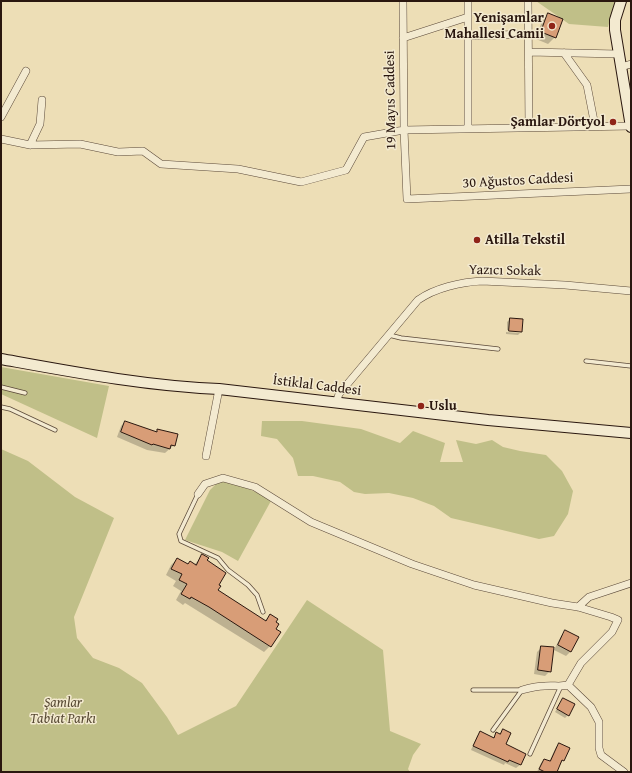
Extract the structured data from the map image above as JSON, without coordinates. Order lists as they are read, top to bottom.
{
  "streets": {
    "main road": ["İstiklal Caddesi"],
    "street": ["19 Mayıs Caddesi", "30 Ağustos Caddesi", "Yazıcı Sokak"]
  },
  "crossings": [
    ["19 Mayıs Caddesi", "30 Ağustos Caddesi"],
    ["Yazıcı Sokak", "İstiklal Caddesi"]
  ],
  "parks": ["Şamlar Tabiat Parkı"],
  "places": [
    "Yenişamlar Mahallesi Camii",
    "Şamlar Dörtyol",
    "Atilla Tekstil",
    "Uslu"
  ]
}
